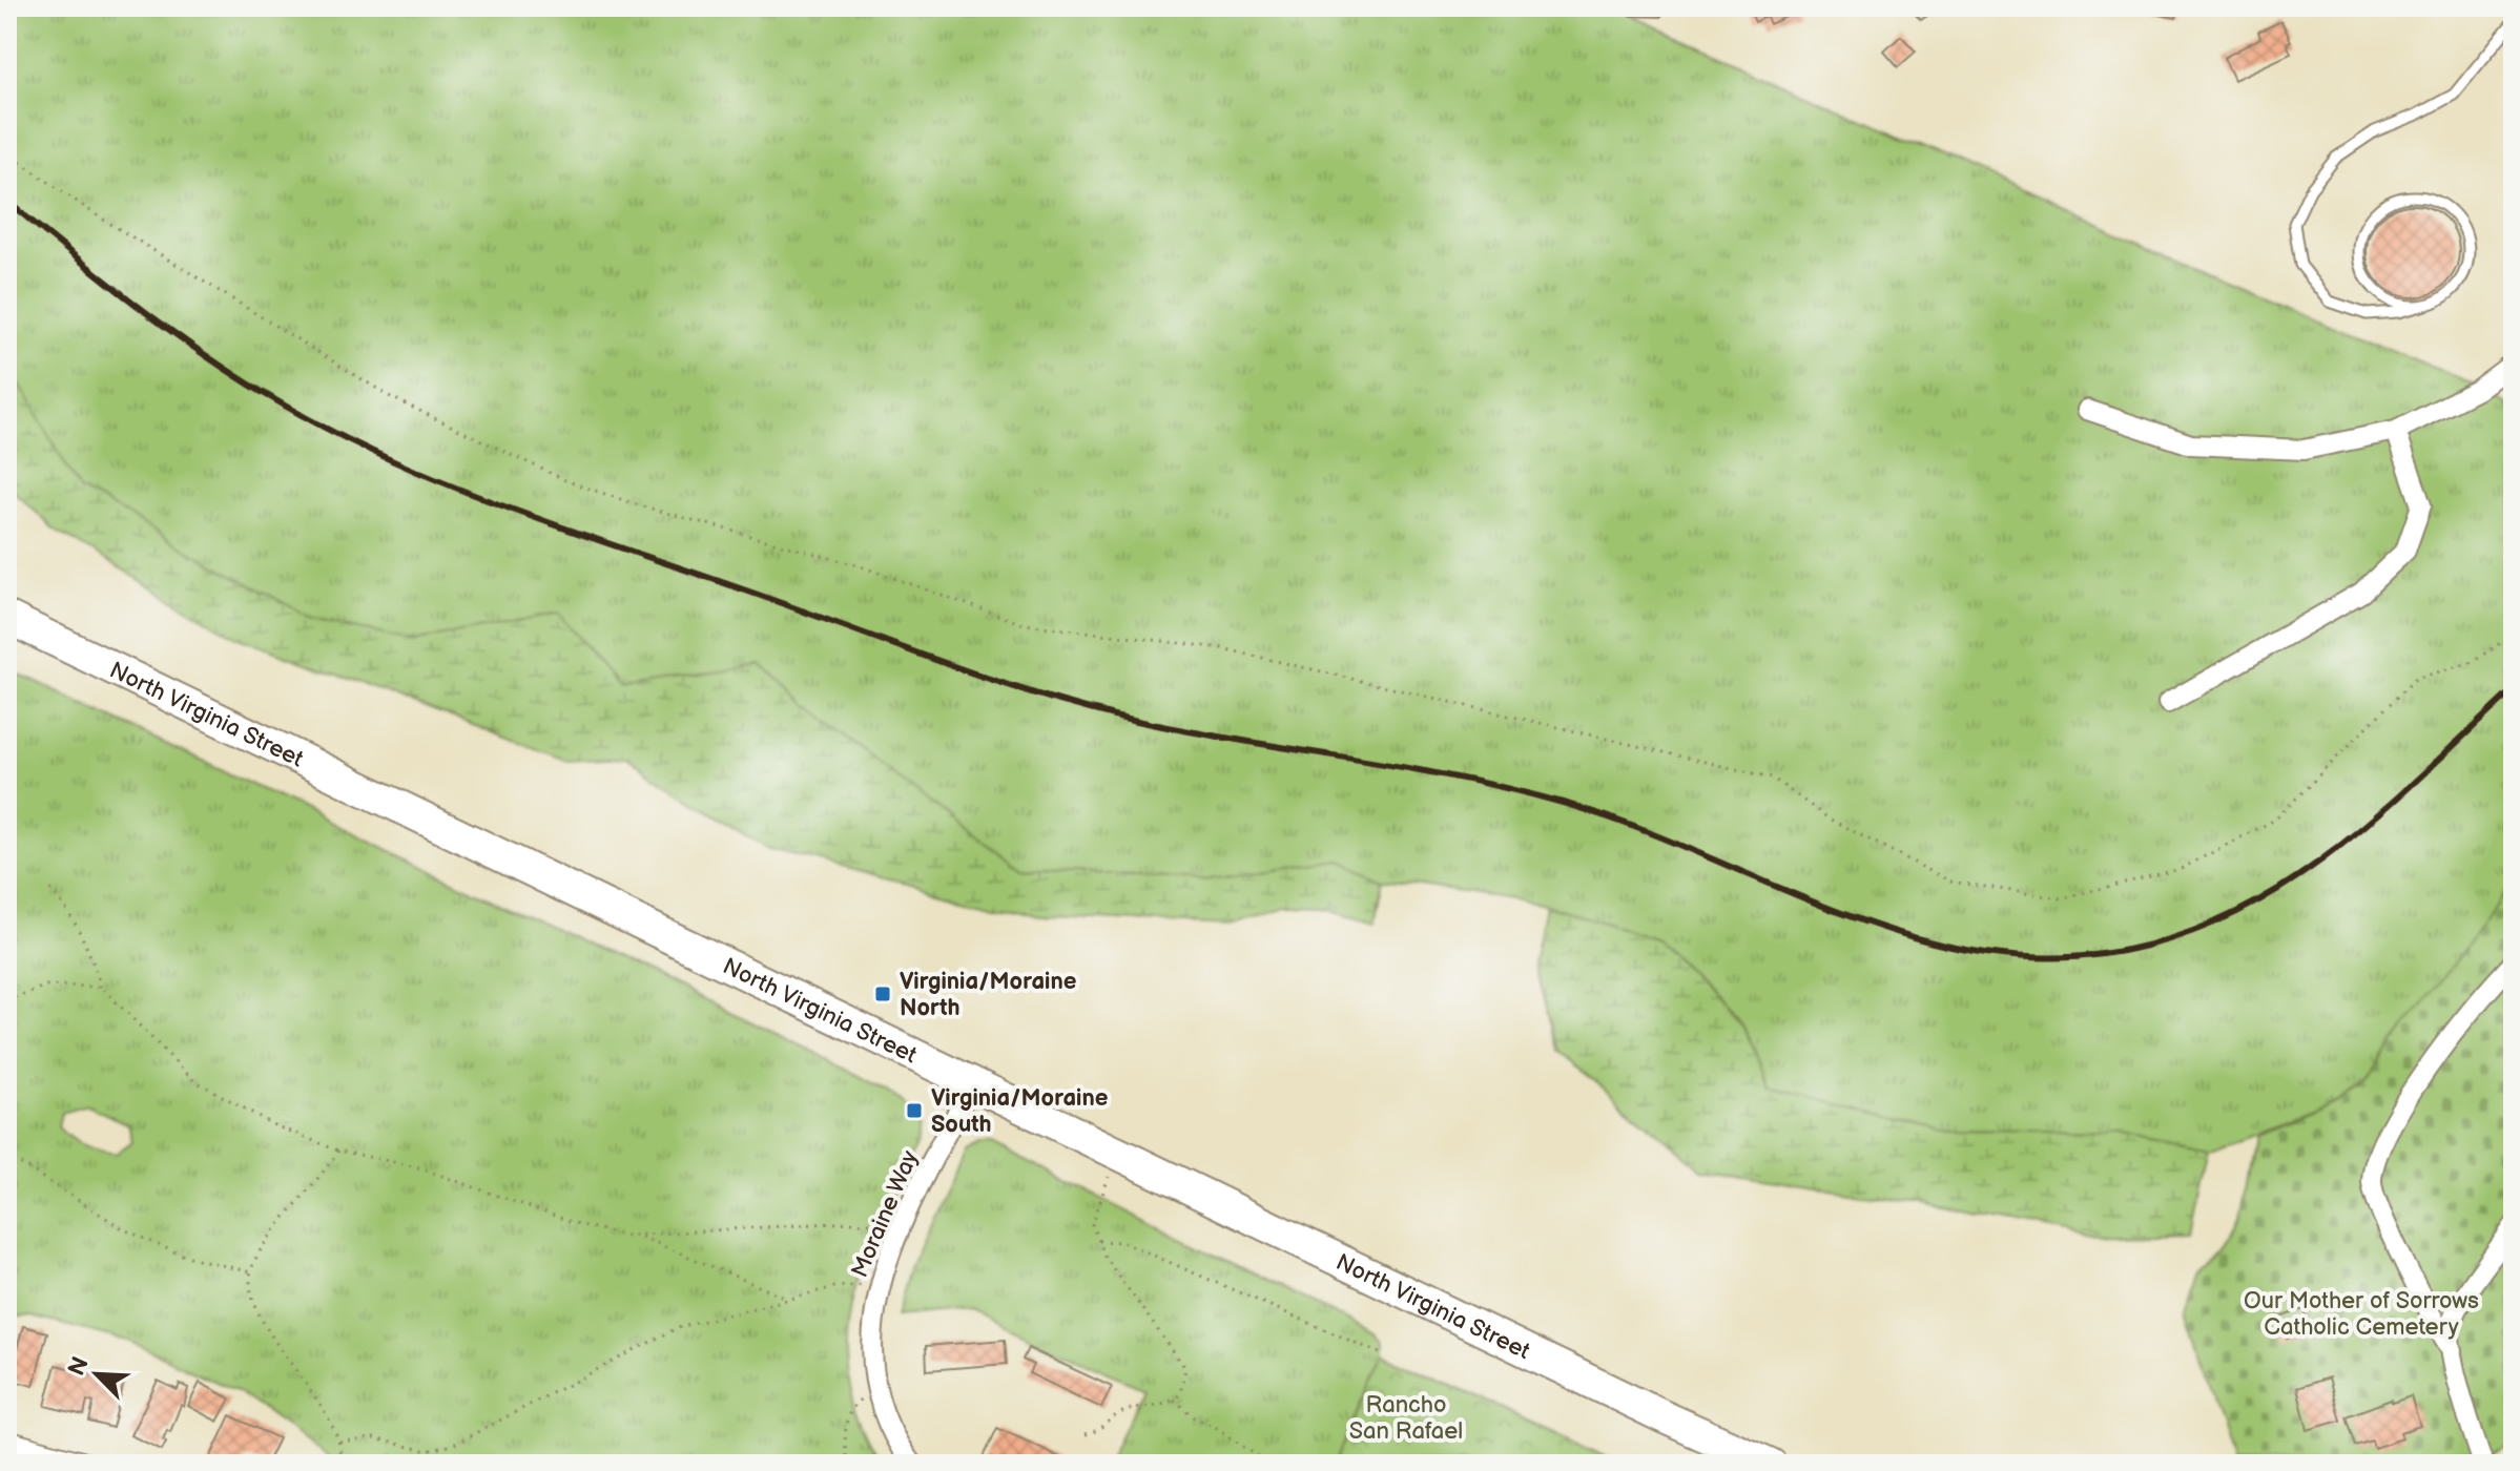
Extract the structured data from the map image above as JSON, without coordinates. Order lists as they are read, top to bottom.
{
  "streets": {
    "main road": ["North Virginia Street"],
    "street": ["Moraine Way"]
  },
  "crossings": [
    ["North Virginia Street", "Moraine Way"]
  ],
  "parks": ["Our Mother of Sorrows Catholic Cemetery", "Rancho San Rafael"],
  "places": {
    "transit": ["Virginia/Moraine North", "Virginia/Moraine South"]
  },
  "north": "top left"
}
